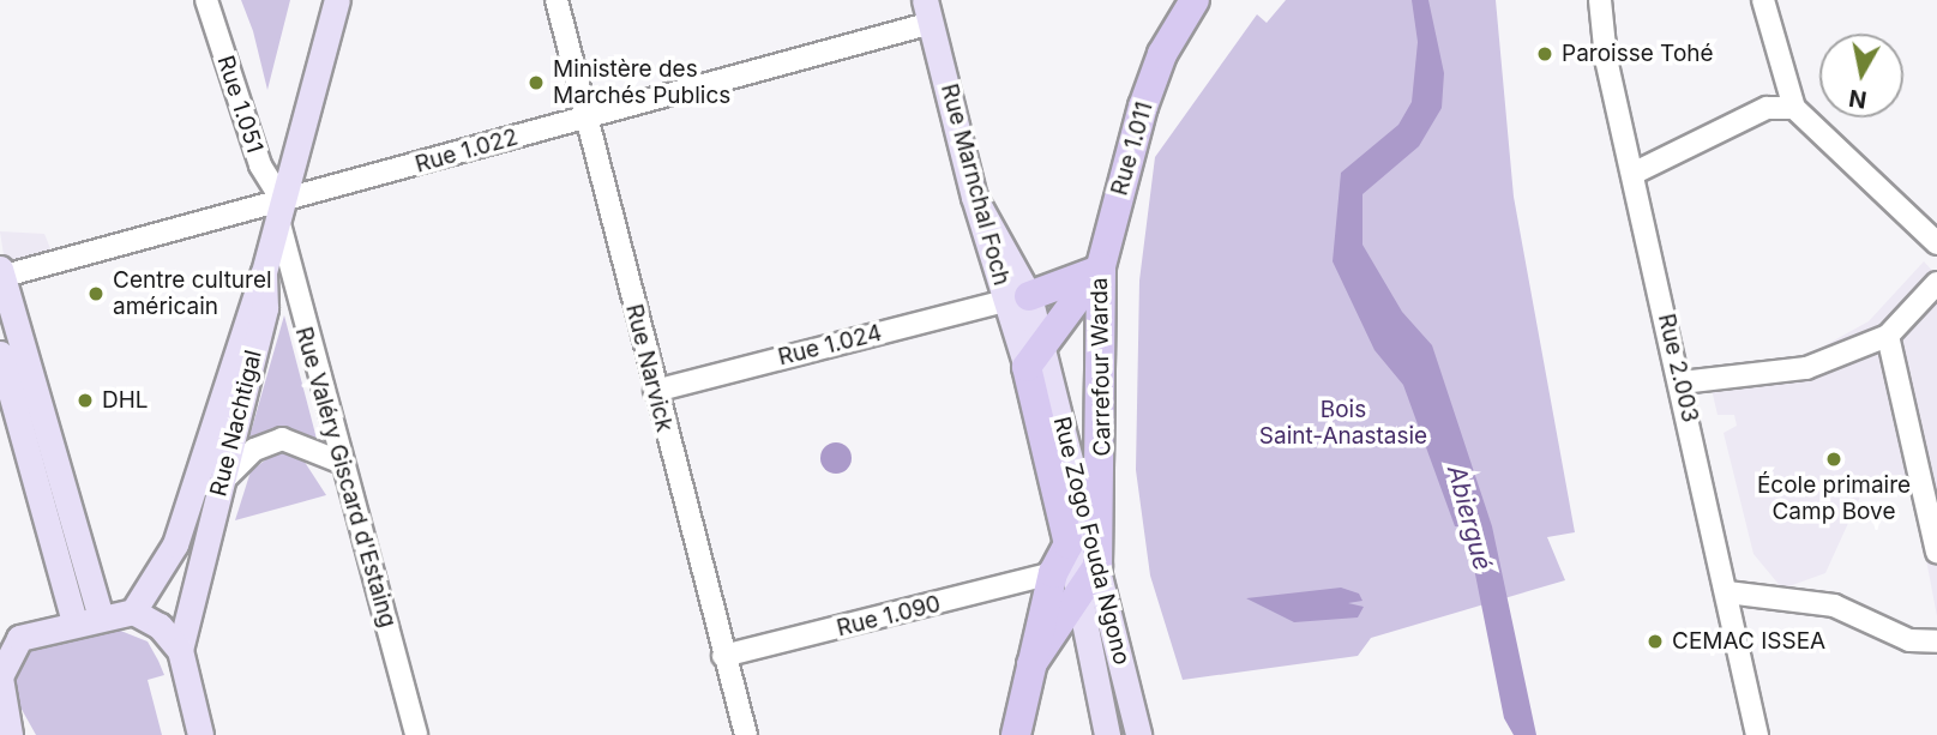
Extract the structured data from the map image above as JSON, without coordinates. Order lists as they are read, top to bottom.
{
  "streets": {
    "highway": ["Rue 1.011", "Carrefour Warda"],
    "main road": ["Rue Marnchal Foch", "Rue Nachtigal", "Rue Zogo Fouda Ngono"],
    "street": [
      "Rue 1.051",
      "Rue 1.022",
      "Rue 1.024",
      "Rue Narvick",
      "Rue 2.003",
      "Rue Valéry Giscard d'Estaing",
      "Rue 1.090"
    ]
  },
  "crossings": [
    ["Rue 1.051", "Rue 1.022"],
    ["Rue 1.051", "Rue Nachtigal"],
    ["Rue 1.051", "Rue Valéry Giscard d'Estaing"],
    ["Rue 1.011", "Carrefour Warda"],
    ["Rue 1.022", "Rue Marnchal Foch"],
    ["Rue 1.022", "Rue Narvick"],
    ["Rue 1.022", "Rue Nachtigal"],
    ["Rue 1.022", "Rue Valéry Giscard d'Estaing"],
    ["Rue Marnchal Foch", "Rue 1.024"],
    ["Rue Marnchal Foch", "Rue Zogo Fouda Ngono"],
    ["Rue 1.024", "Rue Narvick"],
    ["Rue 1.024", "Rue Zogo Fouda Ngono"],
    ["Carrefour Warda", "Rue Zogo Fouda Ngono"],
    ["Rue Narvick", "Rue 1.090"],
    ["Rue Nachtigal", "Rue Valéry Giscard d'Estaing"]
  ],
  "water": ["Abiergué"],
  "parks": ["Bois Saint-Anastasie"],
  "places": [
    "Paroisse Tohé",
    "Ministère des Marchés Publics",
    "Centre culturel américain",
    "DHL",
    "École primaire Camp Bove",
    "CEMAC ISSEA"
  ],
  "north": "bottom"
}
